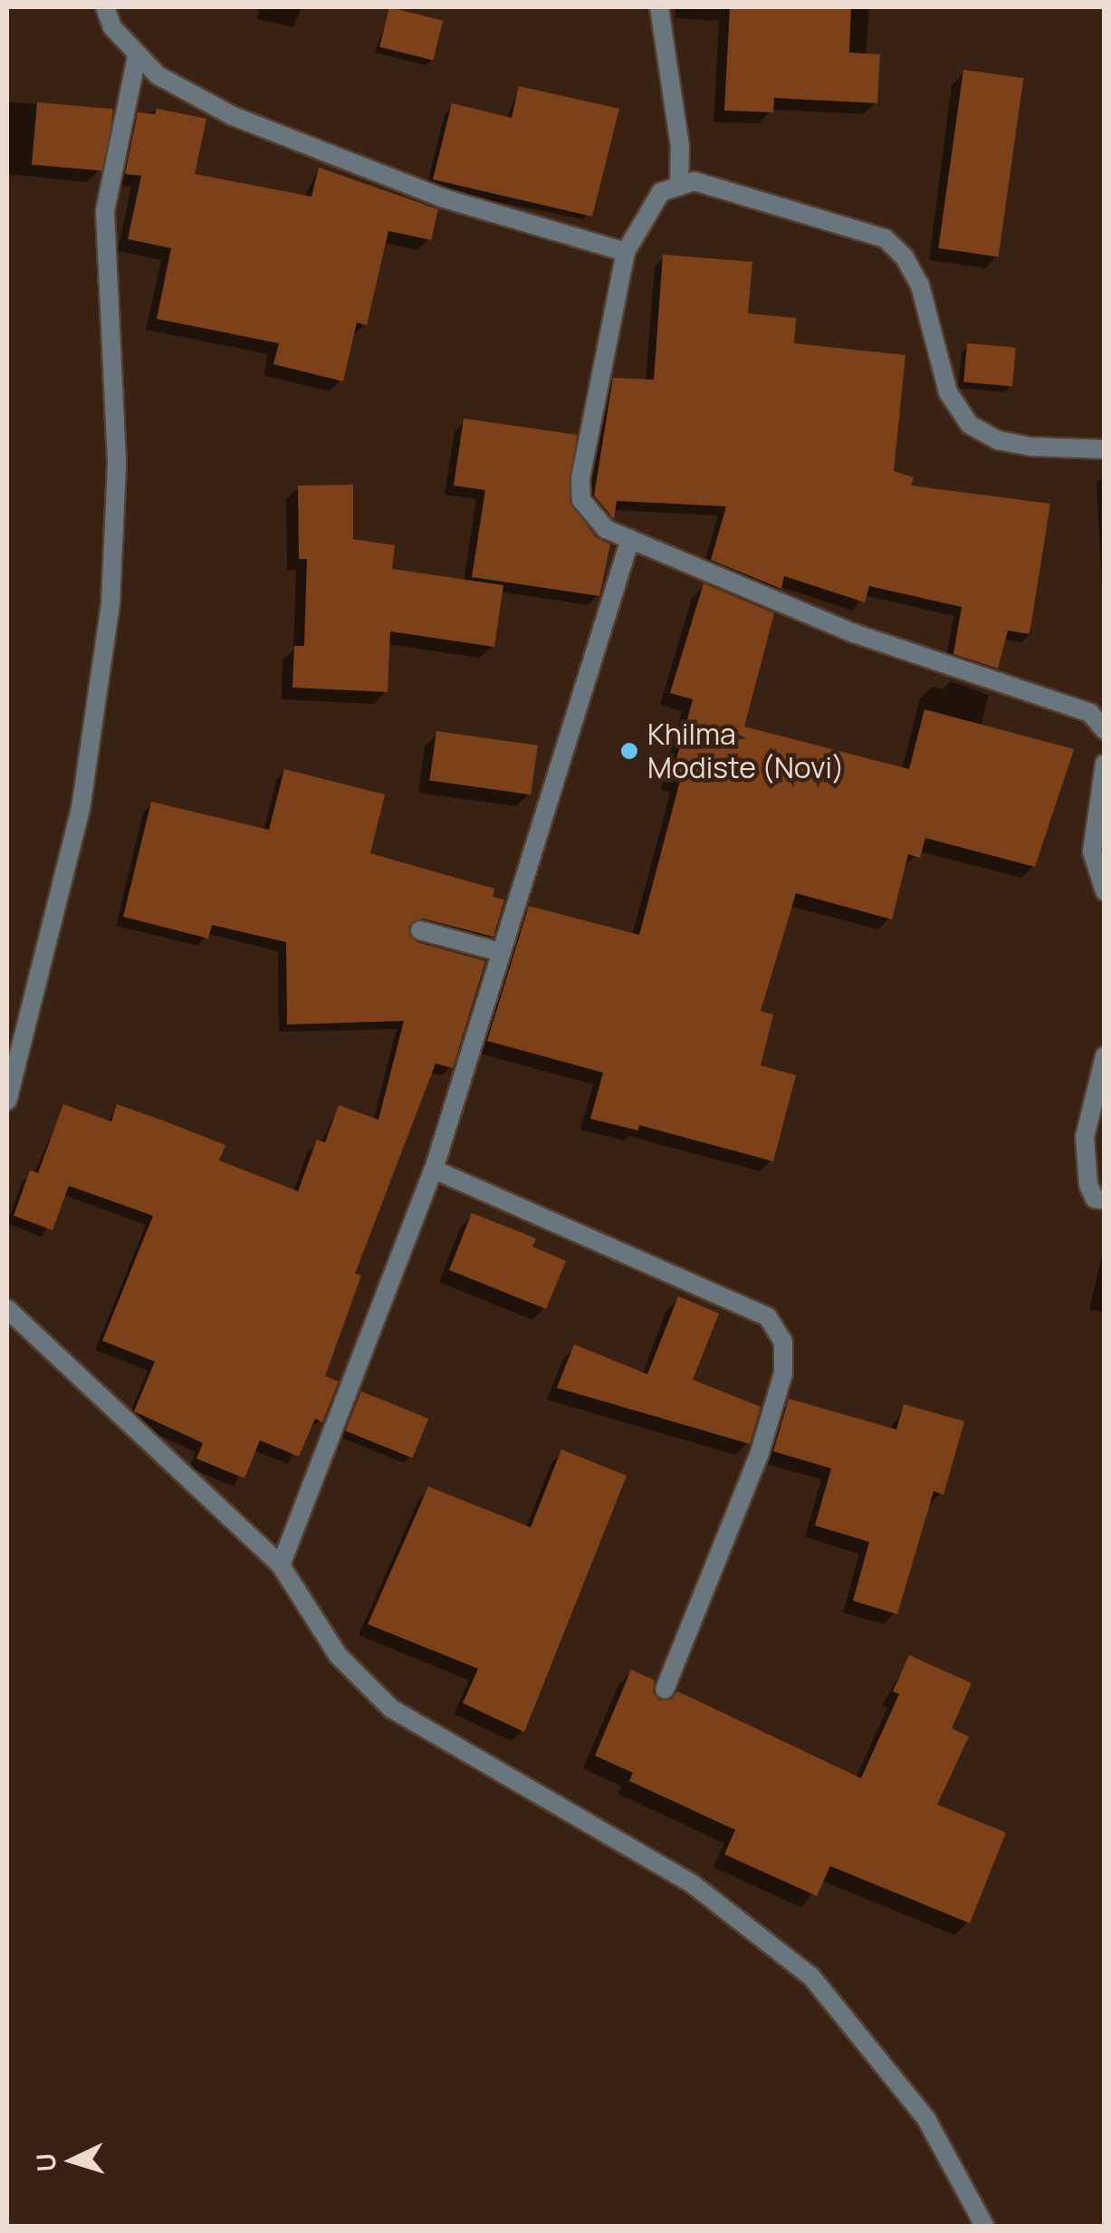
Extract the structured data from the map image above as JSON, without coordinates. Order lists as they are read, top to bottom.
{
  "places": ["Khilma Modiste (Novi)"],
  "north": "left"
}
